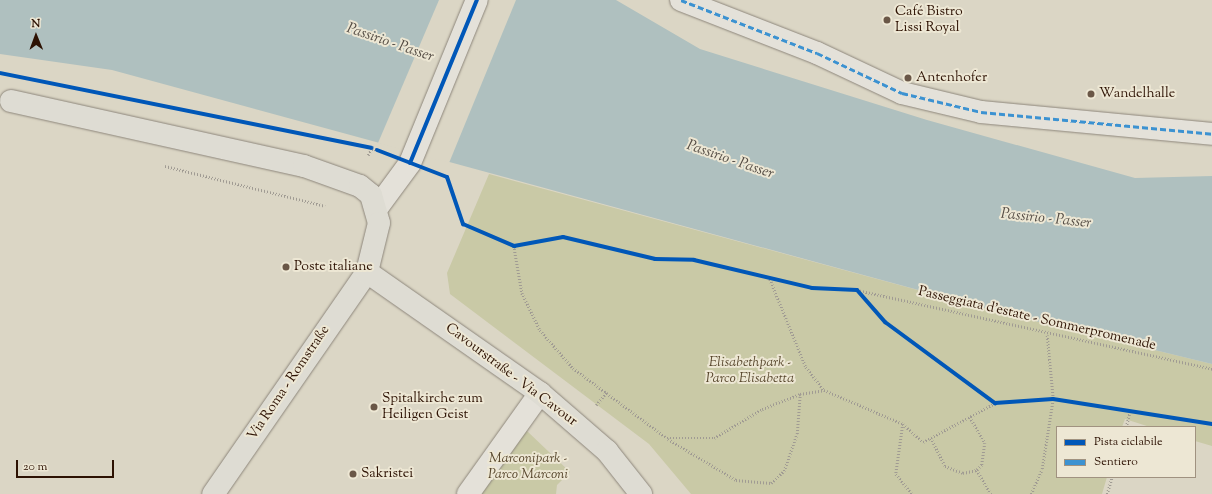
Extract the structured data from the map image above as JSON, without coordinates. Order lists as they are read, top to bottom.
{
  "streets": {
    "main road": ["Cavourstraße - Via Cavour", "Via Roma - Romstraße"],
    "path": ["Passeggiata d'estate - Sommerpromenade"]
  },
  "crossings": [
    ["Cavourstraße - Via Cavour", "Via Roma - Romstraße"]
  ],
  "water": ["Passirio - Passer"],
  "parks": ["Elisabethpark - Parco Elisabetta", "Marconipark - Parco Marconi"],
  "places": [
    "Café Bistro Lissi Royal",
    "Antenhofer",
    "Wandelhalle",
    "Poste italiane",
    "Spitalkirche zum Heiligen Geist",
    "Sakristei"
  ],
  "legend": ["Pista ciclabile", "Sentiero"],
  "scale_bar": "20 m",
  "north": "top"
}
